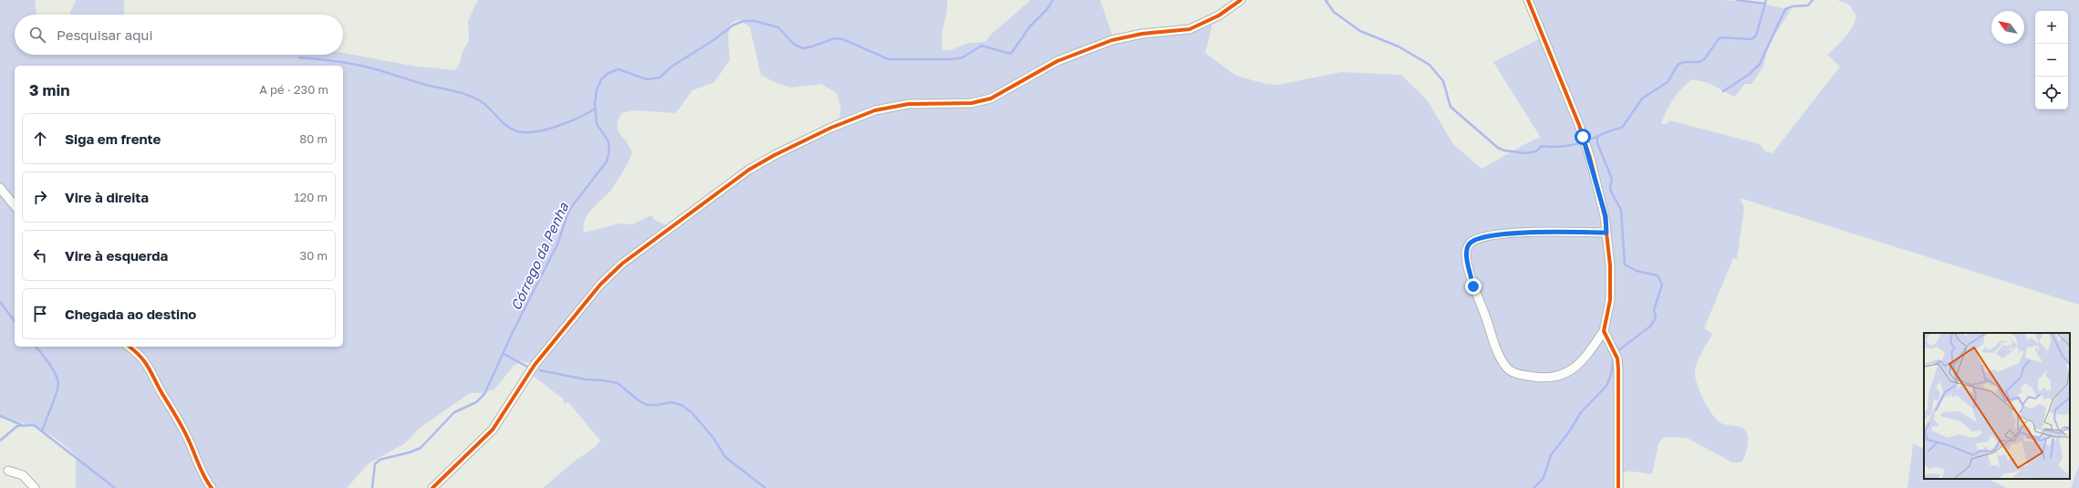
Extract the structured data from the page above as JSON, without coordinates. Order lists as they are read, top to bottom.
{
  "water": ["Córrego da Penha"],
  "north": "top left",
  "page": {
    "map_buttons": ["+", "−"],
    "search": "Pesquisar aqui",
    "heading": ["3 min", "A pé · 230 m"],
    "list": [
      ["Siga em frente", "80 m"],
      ["Vire à direita", "120 m"],
      ["Vire à esquerda", "30 m"],
      "Chegada ao destino"
    ]
  }
}
